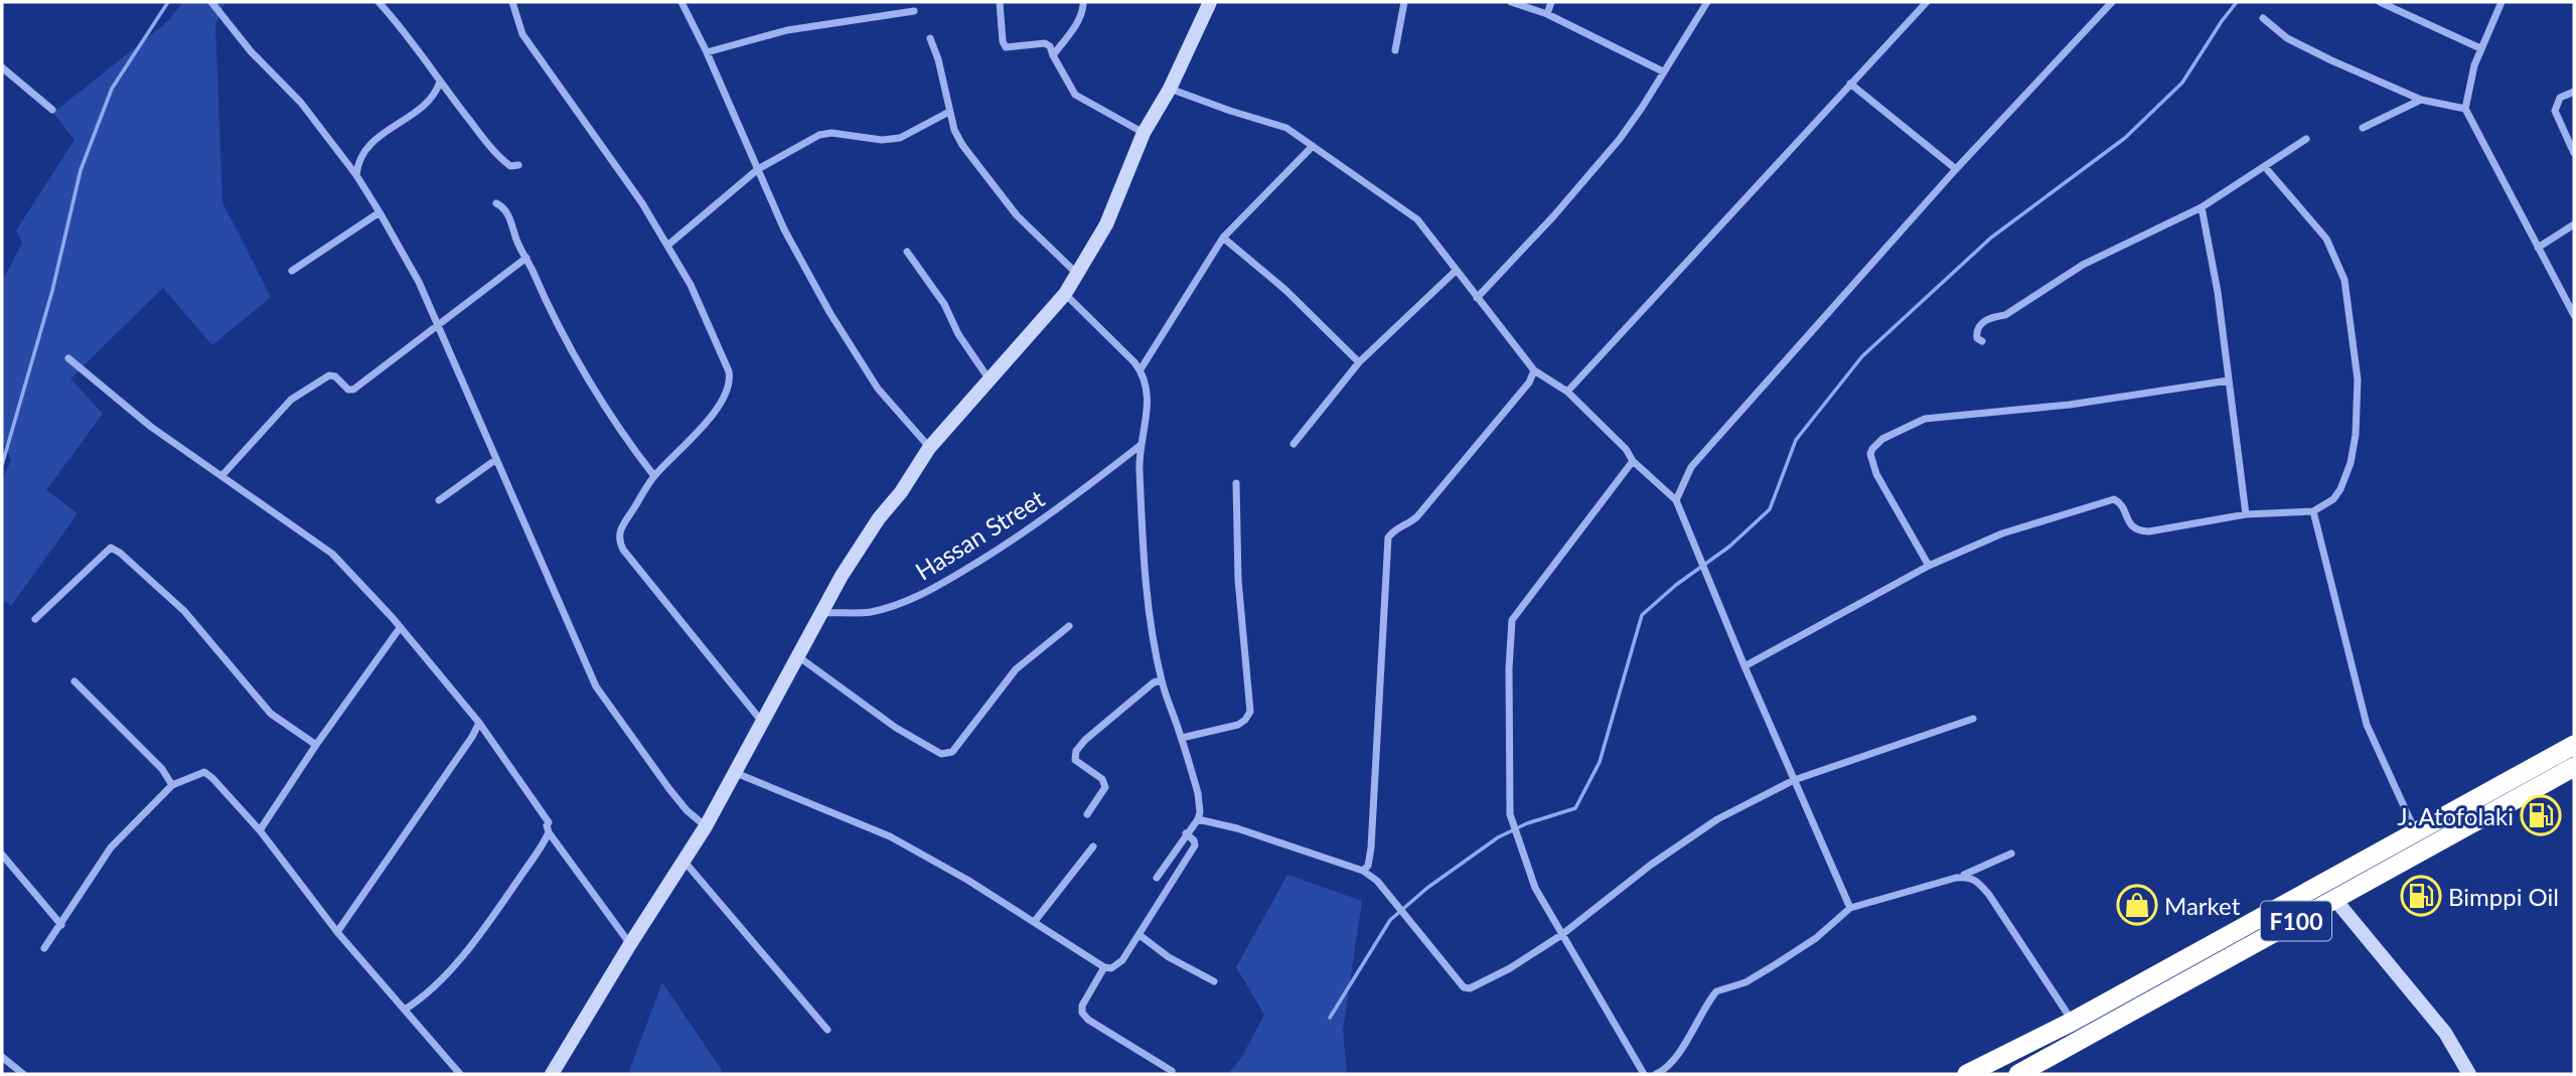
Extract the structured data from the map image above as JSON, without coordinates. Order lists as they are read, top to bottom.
{
  "streets": {
    "highway": ["F100"],
    "street": ["Hassan Street"]
  },
  "places": {
    "fuel station": ["J. Atofolaki", "Bimppi Oil"],
    "shop": ["Market"]
  }
}
